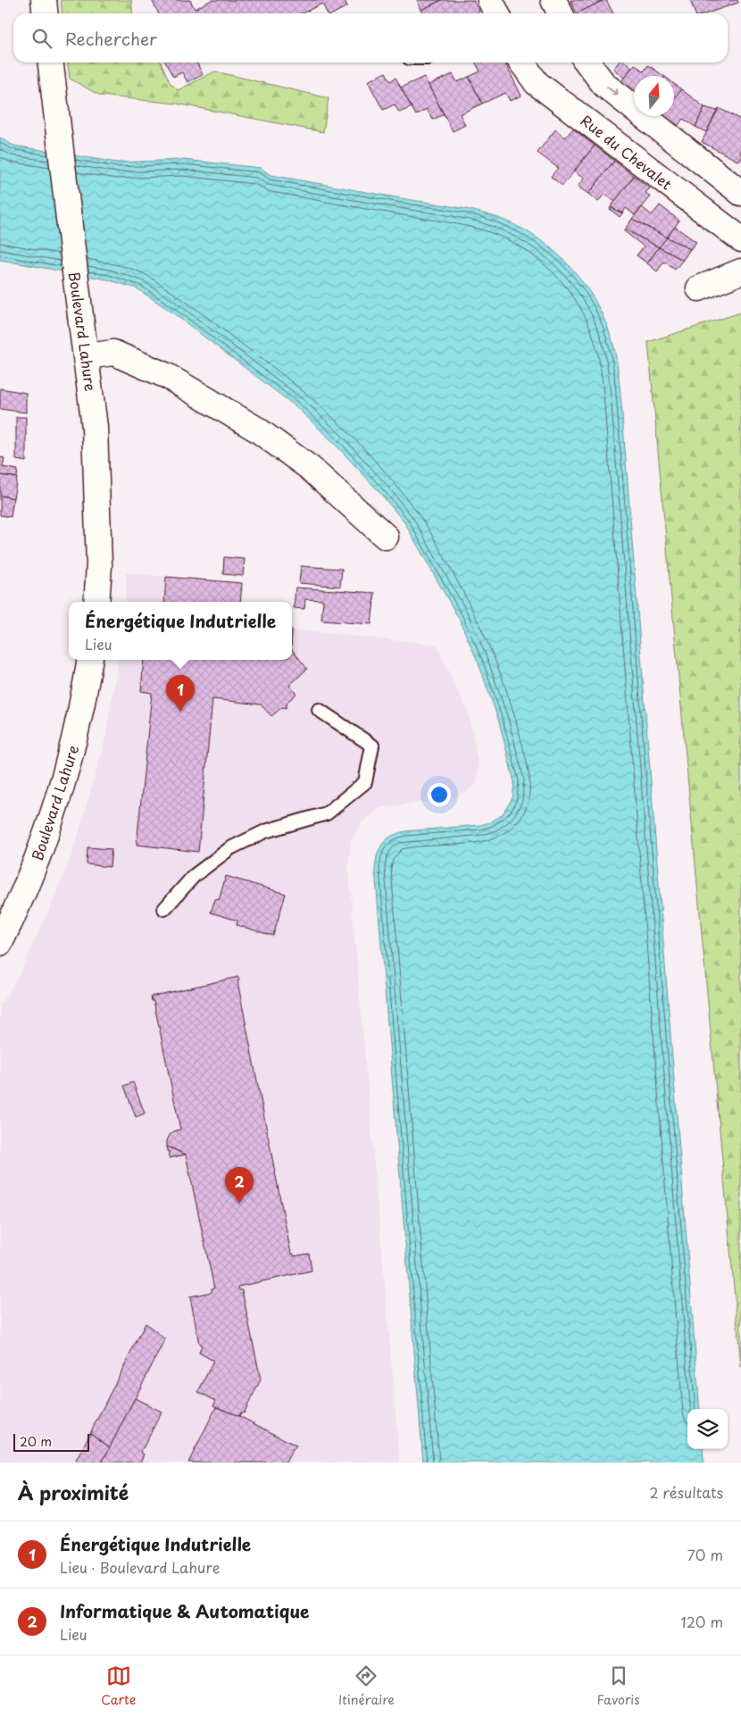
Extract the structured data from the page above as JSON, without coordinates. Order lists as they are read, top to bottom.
{
  "streets": {
    "street": ["Rue du Chevalet", "Boulevard Lahure"]
  },
  "scale_bar": "20 m",
  "north": "top",
  "page": {
    "search": "Rechercher",
    "popup": ["Énergétique Indutrielle", "Lieu"],
    "pins": ["1", "2"],
    "scale": "20 m",
    "heading": ["À proximité", "2 résultats"],
    "list": [
      {
        "mark": "1",
        "name": "Énergétique Indutrielle",
        "note": "Lieu · Boulevard Lahure",
        "value": "70 m"
      },
      {
        "mark": "2",
        "name": "Informatique & Automatique",
        "note": "Lieu",
        "value": "120 m"
      }
    ],
    "nav": ["Carte", "Itinéraire", "Favoris"]
  }
}
